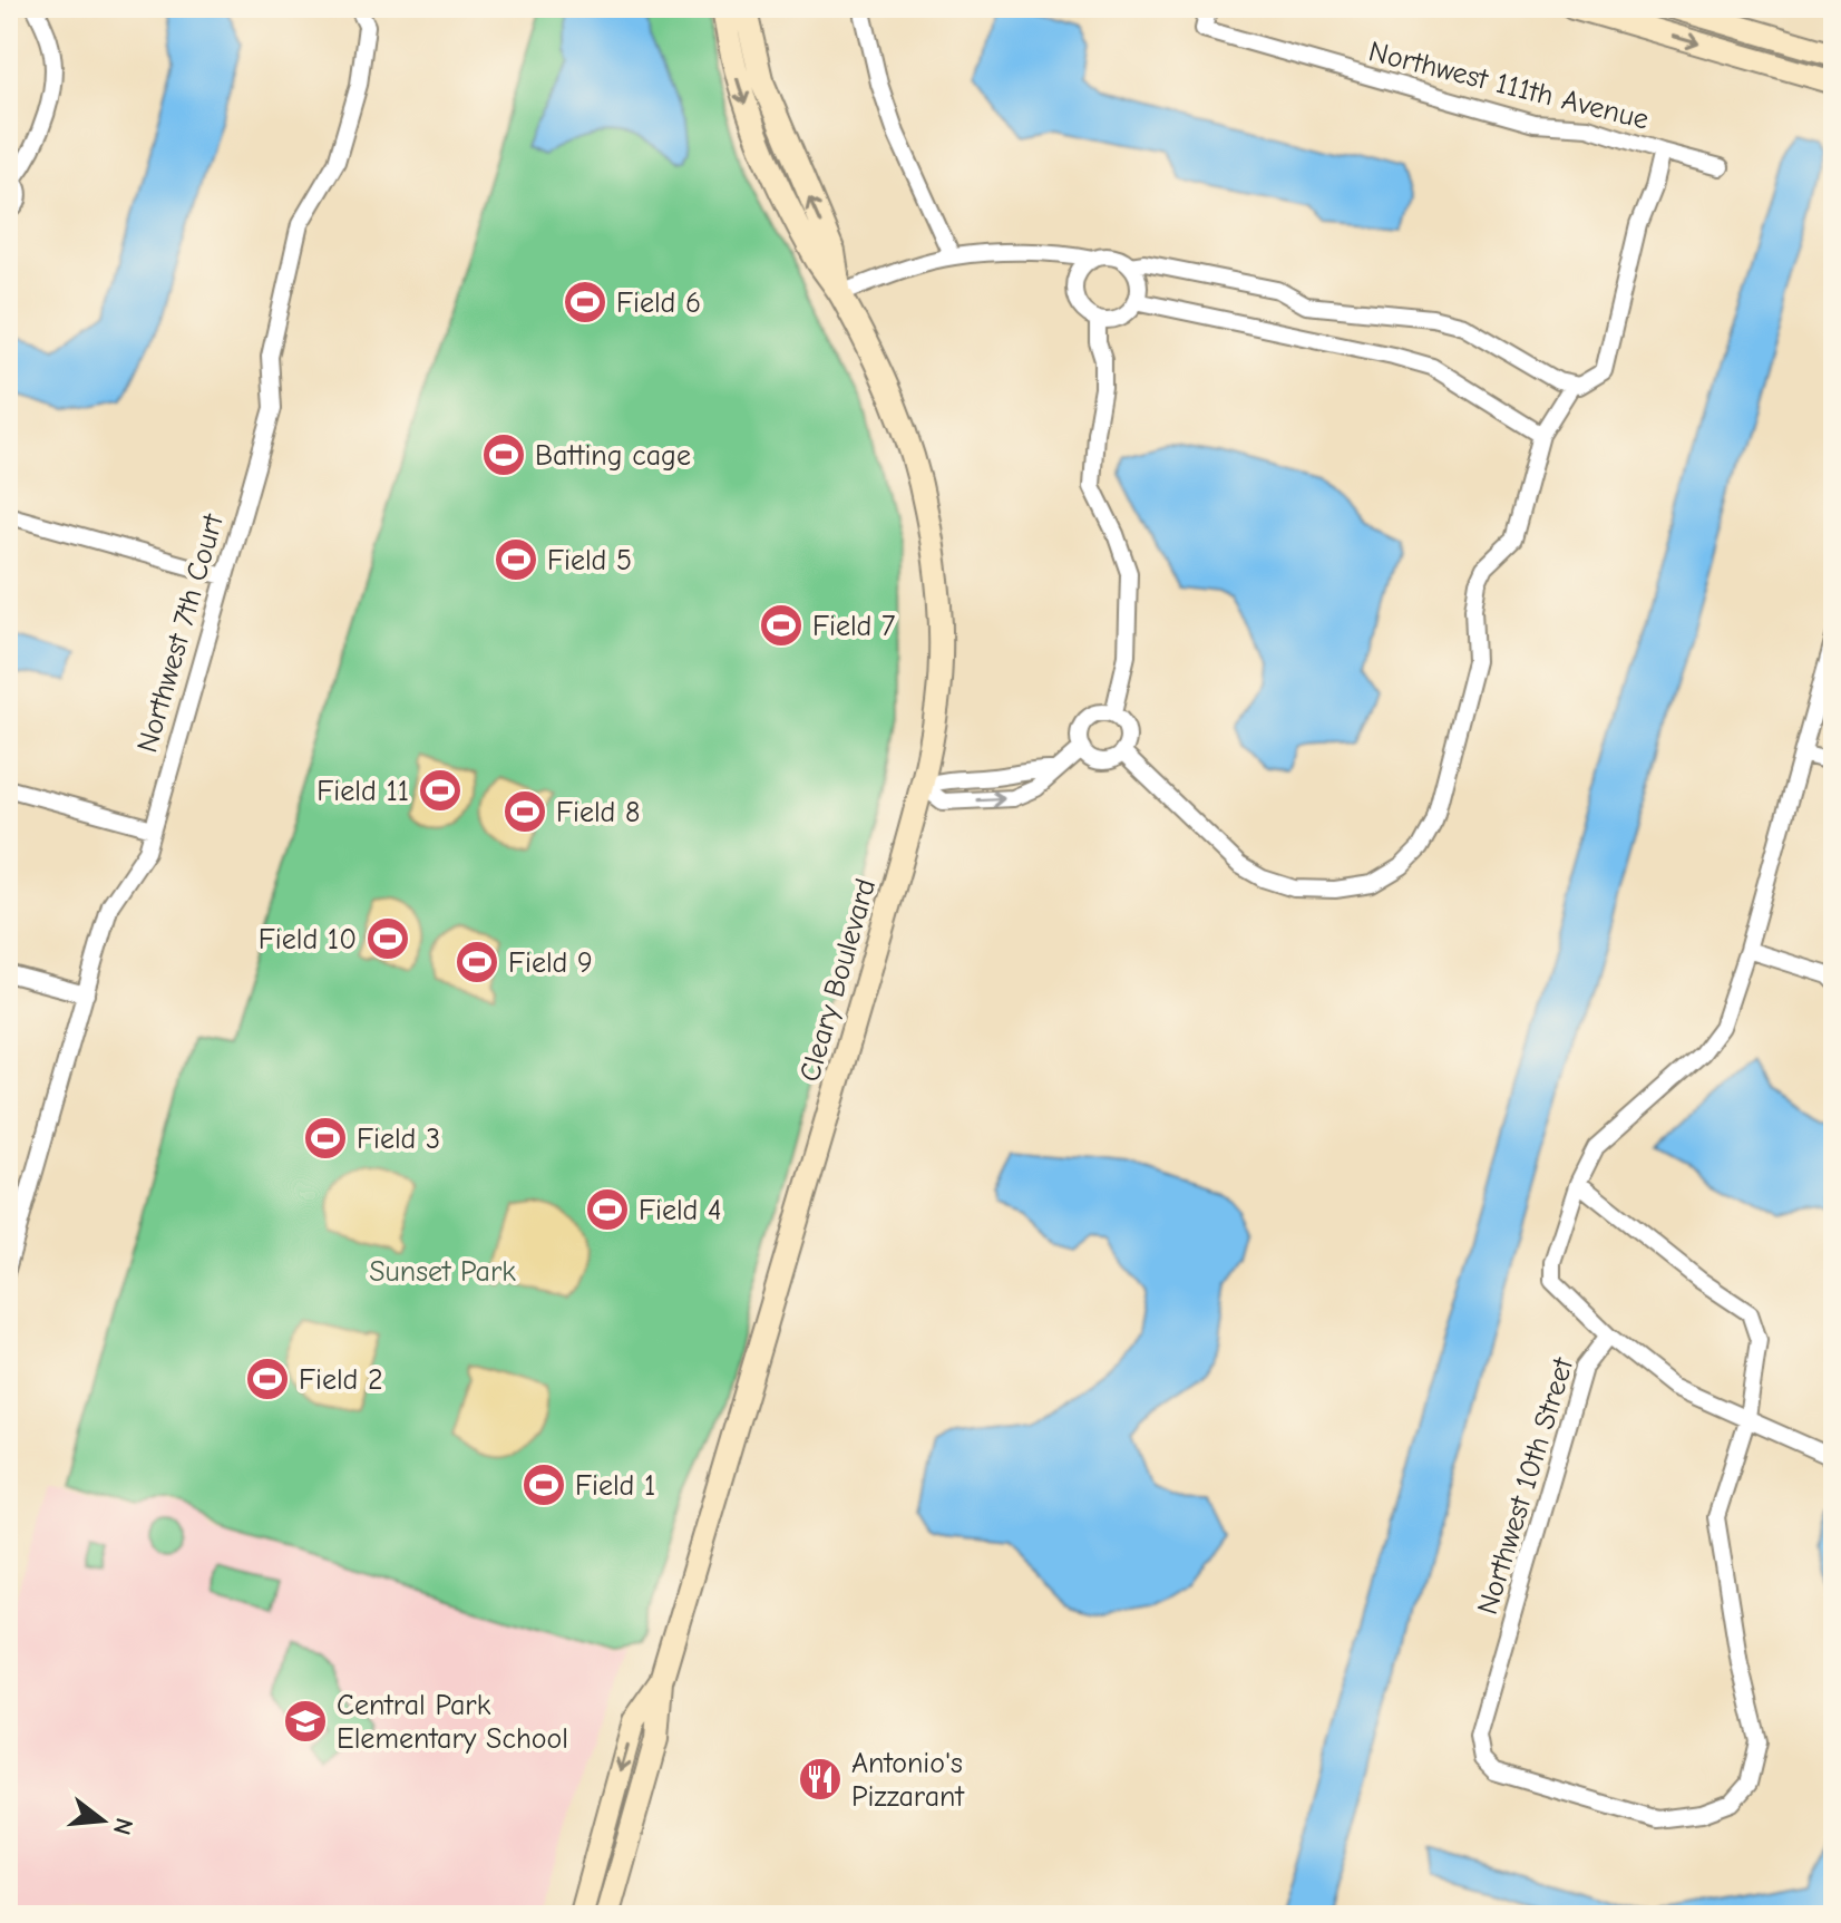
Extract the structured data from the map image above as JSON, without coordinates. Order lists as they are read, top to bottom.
{
  "streets": {
    "street": [
      "Northwest 111th Avenue",
      "Northwest 7th Court",
      "Cleary Boulevard",
      "Northwest 10th Street"
    ]
  },
  "parks": ["Sunset Park"],
  "places": {
    "sports": [
      "Field 6",
      "Batting cage",
      "Field 5",
      "Field 7",
      "Field 11",
      "Field 8",
      "Field 10",
      "Field 9",
      "Field 3",
      "Field 4",
      "Field 2",
      "Field 1"
    ],
    "school or university": ["Central Park Elementary School"],
    "restaurant": ["Antonio's Pizzarant"]
  },
  "north": "right"
}
